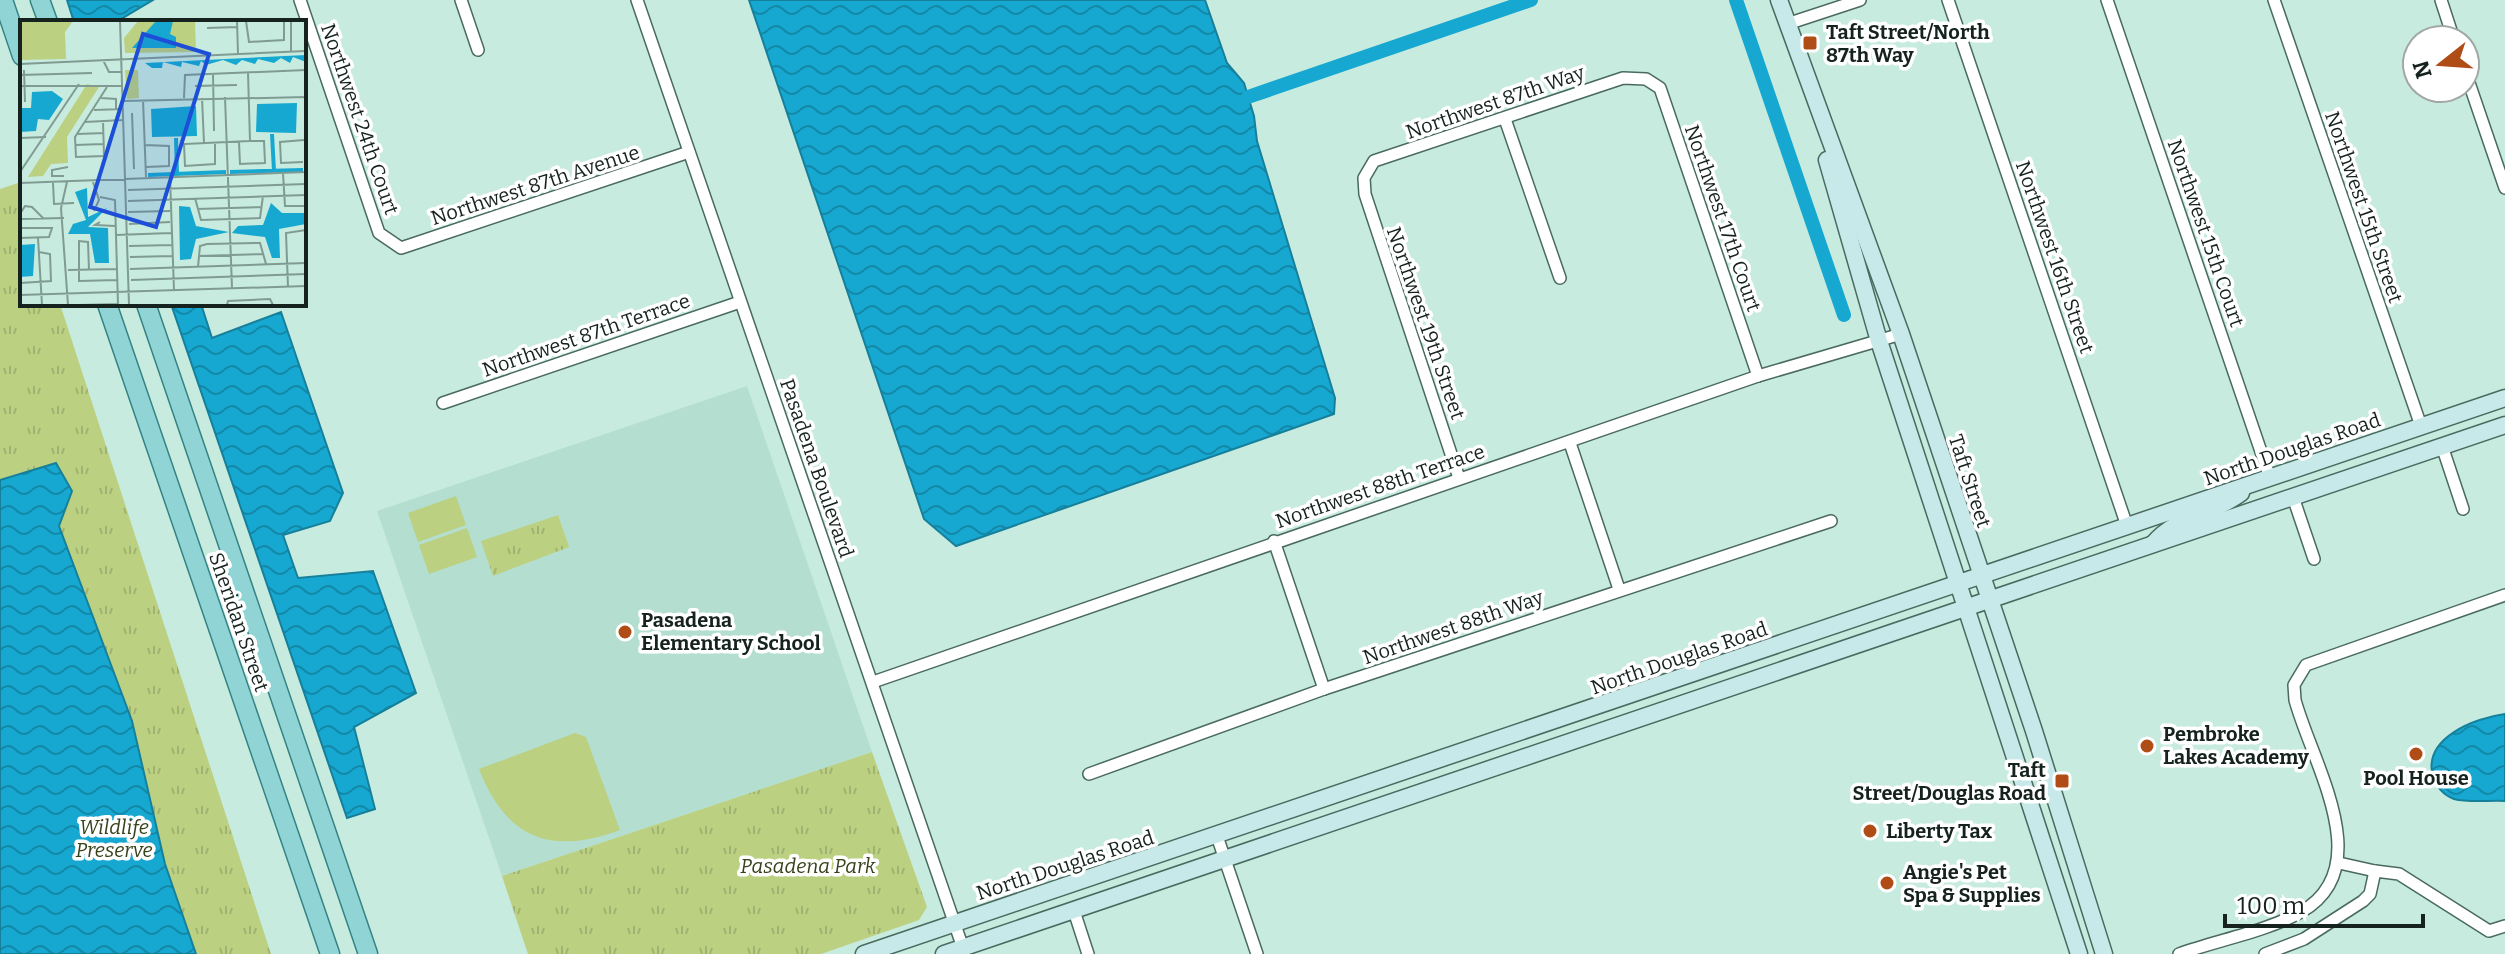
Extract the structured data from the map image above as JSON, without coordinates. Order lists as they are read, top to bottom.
{
  "streets": {
    "main road": ["North Douglas Road", "Taft Street", "Sheridan Street"],
    "street": [
      "Northwest 87th Way",
      "Northwest 24th Court",
      "Northwest 87th Avenue",
      "Northwest 15th Street",
      "Northwest 17th Court",
      "Northwest 15th Court",
      "Northwest 16th Street",
      "Northwest 19th Street",
      "Northwest 87th Terrace",
      "Pasadena Boulevard",
      "Northwest 88th Terrace",
      "Northwest 88th Way"
    ]
  },
  "crossings": [
    ["Northwest 87th Way", "Northwest 17th Court"],
    ["Northwest 87th Way", "Northwest 19th Street"],
    ["Northwest 24th Court", "Northwest 87th Avenue"],
    ["Northwest 87th Avenue", "Pasadena Boulevard"],
    ["Northwest 15th Street", "North Douglas Road"],
    ["Northwest 17th Court", "Northwest 88th Terrace"],
    ["Northwest 15th Court", "North Douglas Road"],
    ["Northwest 16th Street", "North Douglas Road"],
    ["Northwest 19th Street", "Northwest 88th Terrace"],
    ["Northwest 87th Terrace", "Pasadena Boulevard"],
    ["North Douglas Road", "Pasadena Boulevard"],
    ["North Douglas Road", "Taft Street"],
    ["Pasadena Boulevard", "Northwest 88th Terrace"],
    ["Taft Street", "Northwest 88th Terrace"]
  ],
  "parks": ["Wildlife Preserve", "Pasadena Park"],
  "places": {
    "transit": ["Taft Street/North 87th Way", "Taft Street/Douglas Road"],
    "other": [
      "Pasadena Elementary School",
      "Pembroke Lakes Academy",
      "Pool House",
      "Liberty Tax",
      "Angie's Pet Spa & Supplies"
    ]
  },
  "scale_bar": "100 m",
  "north": "left"
}
